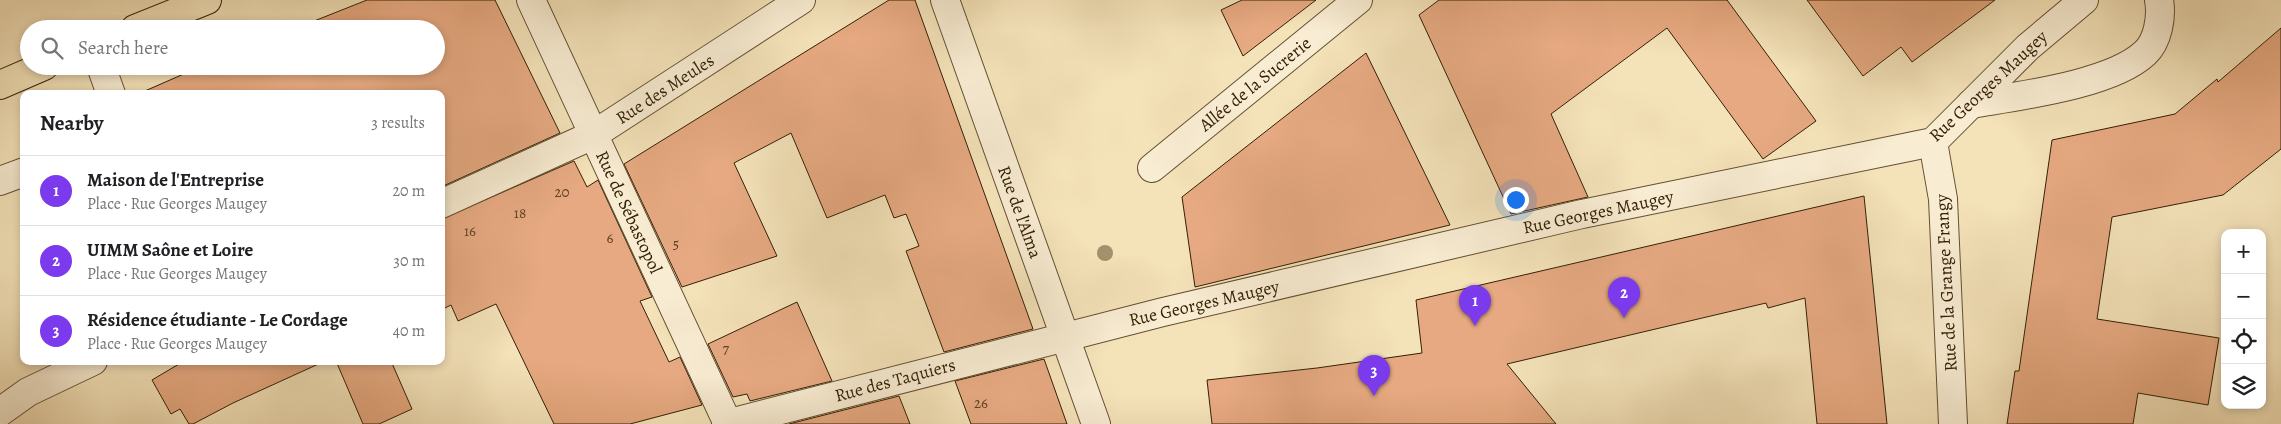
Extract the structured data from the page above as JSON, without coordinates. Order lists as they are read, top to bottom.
{
  "streets": {
    "street": [
      "Allée de la Sucrerie",
      "Rue Georges Maugey",
      "Rue des Meules",
      "Rue de Sébastopol",
      "Rue de l'Alma",
      "Rue de la Grange Frangy",
      "Rue des Taquiers"
    ]
  },
  "crossings": [
    ["Rue Georges Maugey", "Rue de l'Alma"],
    ["Rue Georges Maugey", "Rue de la Grange Frangy"],
    ["Rue Georges Maugey", "Rue des Taquiers"],
    ["Rue des Meules", "Rue de Sébastopol"],
    ["Rue de Sébastopol", "Rue des Taquiers"],
    ["Rue de l'Alma", "Rue des Taquiers"]
  ],
  "house_numbers": [
    "20",
    "18",
    "16",
    "6",
    "5",
    "7",
    "26"
  ],
  "page": {
    "search": "Search here",
    "heading": ["Nearby", "3 results"],
    "list": [
      {
        "mark": "1",
        "name": "Maison de l'Entreprise",
        "note": "Place · Rue Georges Maugey",
        "value": "20 m"
      },
      {
        "mark": "2",
        "name": "UIMM Saône et Loire",
        "note": "Place · Rue Georges Maugey",
        "value": "30 m"
      },
      {
        "mark": "3",
        "name": "Résidence étudiante - Le Cordage",
        "note": "Place · Rue Georges Maugey",
        "value": "40 m"
      }
    ],
    "map_buttons": ["+", "−"],
    "pins": ["2", "1", "3"]
  }
}
